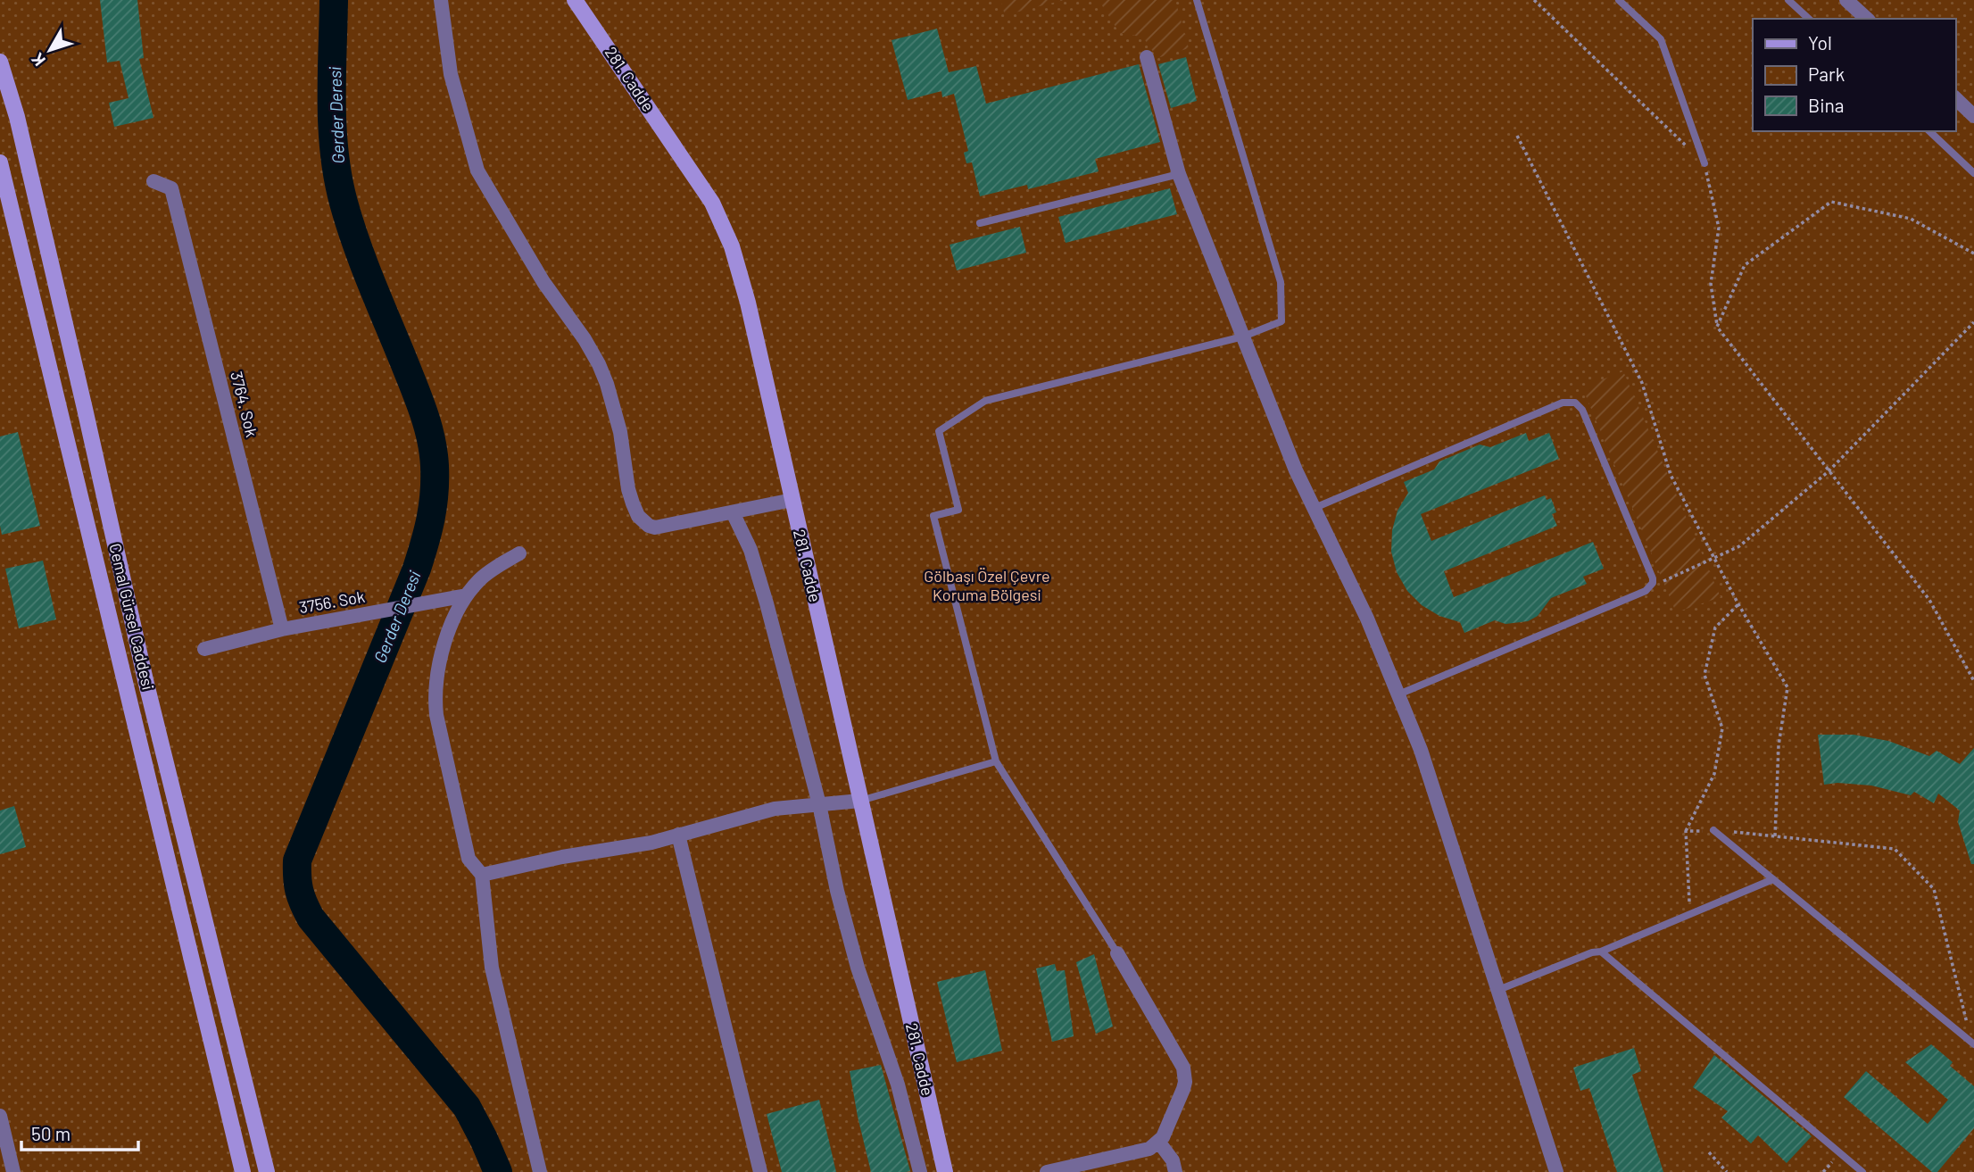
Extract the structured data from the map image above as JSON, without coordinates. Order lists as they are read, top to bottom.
{
  "streets": {
    "street": [
      "281. Cadde",
      "3764. Sok",
      "3756. Sok",
      "Cemal Gürsel Caddesi"
    ]
  },
  "crossings": [
    ["3764. Sok", "3756. Sok"]
  ],
  "water": ["Gerder Deresi"],
  "parks": ["Gölbaşı Özel Çevre Koruma Bölgesi"],
  "legend": ["Yol", "Park", "Bina"],
  "scale_bar": "50 m",
  "north": "bottom left"
}
